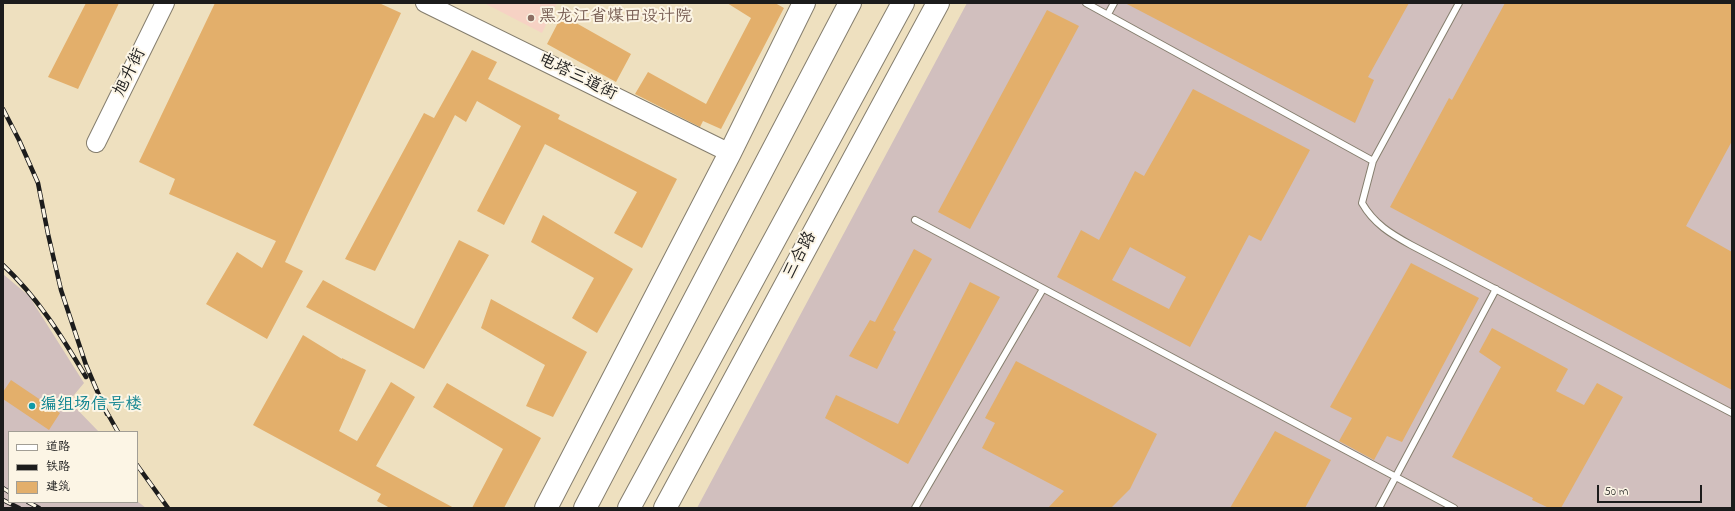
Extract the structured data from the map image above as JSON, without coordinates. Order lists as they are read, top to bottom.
{
  "streets": {
    "highway": ["三合路"],
    "street": ["旭升街", "电塔三道街"]
  },
  "places": ["黑龙江省煤田设计院", "编组场信号楼"],
  "legend": ["道路", "铁路", "建筑"],
  "scale_bar": "50 m"
}
